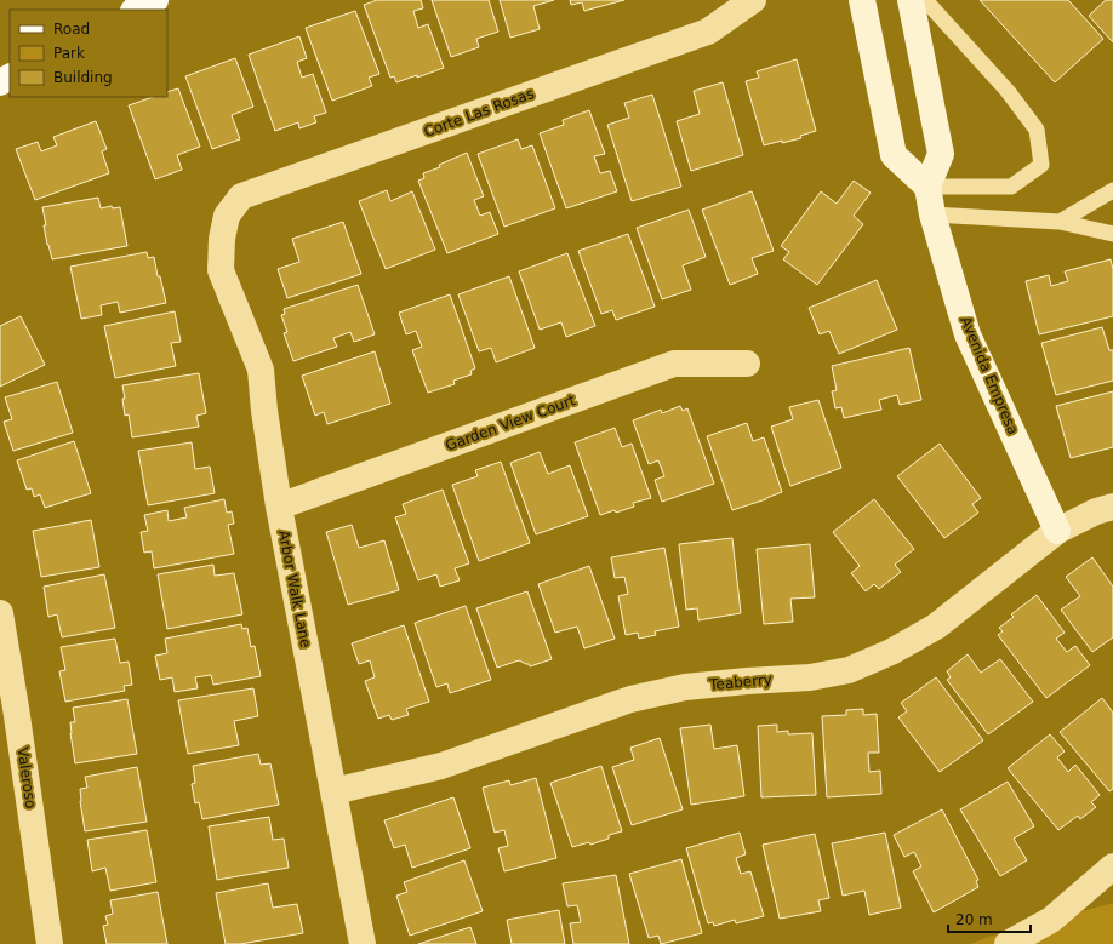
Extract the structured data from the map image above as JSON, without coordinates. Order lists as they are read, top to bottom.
{
  "streets": {
    "street": [
      "Corte Las Rosas",
      "Avenida Empresa",
      "Garden View Court",
      "Arbor Walk Lane",
      "Teaberry",
      "Valeroso"
    ]
  },
  "crossings": [
    ["Corte Las Rosas", "Arbor Walk Lane"],
    ["Avenida Empresa", "Teaberry"],
    ["Garden View Court", "Arbor Walk Lane"],
    ["Arbor Walk Lane", "Teaberry"]
  ],
  "legend": ["Road", "Park", "Building"],
  "scale_bar": "20 m"
}
